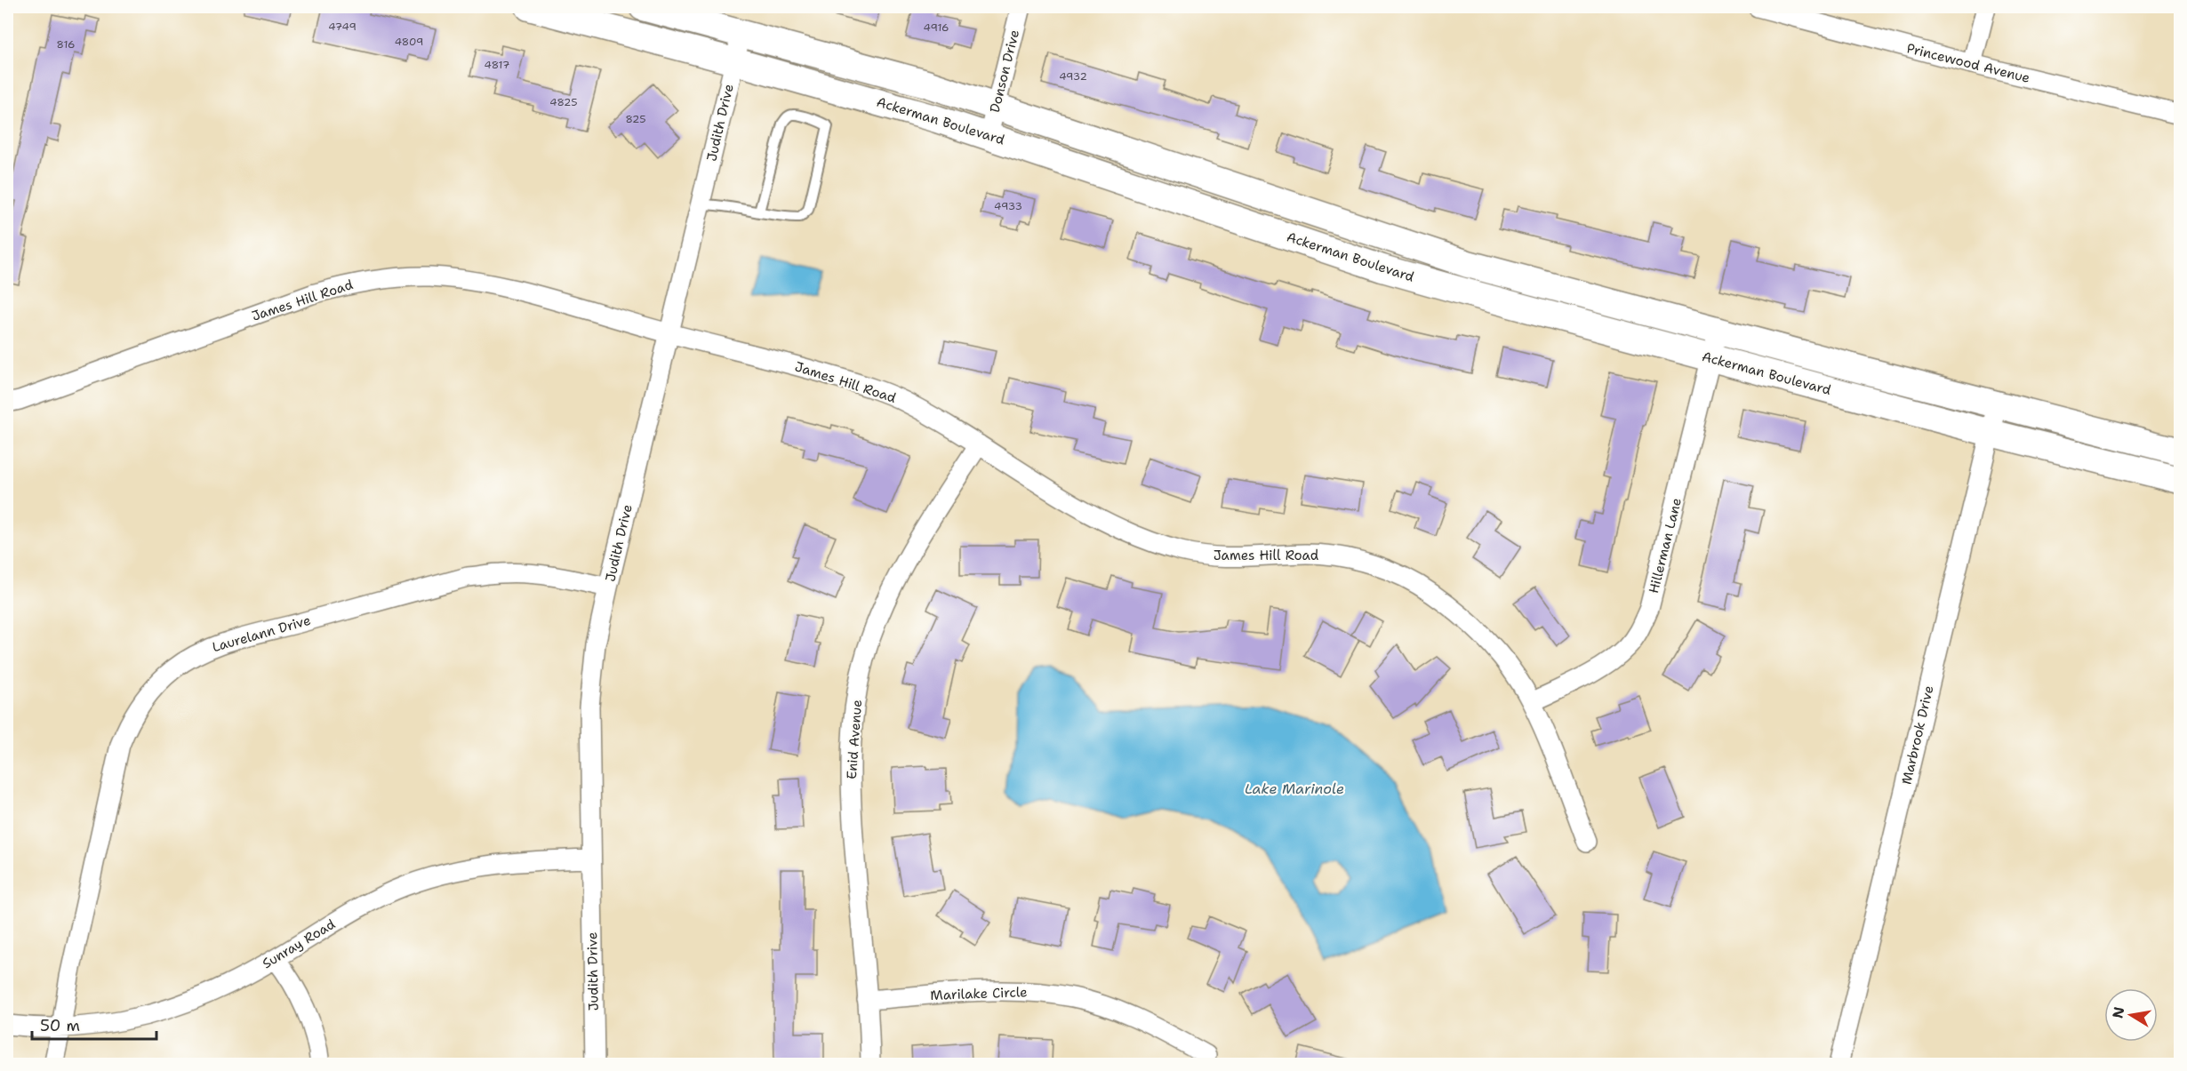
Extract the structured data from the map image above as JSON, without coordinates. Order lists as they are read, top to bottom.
{
  "streets": {
    "street": [
      "Princewood Avenue",
      "Donson Drive",
      "Ackerman Boulevard",
      "Judith Drive",
      "James Hill Road",
      "Hillerman Lane",
      "Laurelann Drive",
      "Marbrook Drive",
      "Enid Avenue",
      "Sunray Road",
      "Marilake Circle"
    ]
  },
  "crossings": [
    ["Donson Drive", "Ackerman Boulevard"],
    ["Ackerman Boulevard", "Judith Drive"],
    ["Ackerman Boulevard", "Hillerman Lane"],
    ["Ackerman Boulevard", "Marbrook Drive"],
    ["Judith Drive", "James Hill Road"],
    ["Judith Drive", "Laurelann Drive"],
    ["Judith Drive", "Sunray Road"],
    ["James Hill Road", "Hillerman Lane"],
    ["James Hill Road", "Enid Avenue"],
    ["Laurelann Drive", "Sunray Road"],
    ["Enid Avenue", "Marilake Circle"]
  ],
  "water": ["Lake Marinole"],
  "house_numbers": [
    "4749",
    "4916",
    "4809",
    "816",
    "4817",
    "4932",
    "4825",
    "825",
    "4933"
  ],
  "scale_bar": "50 m",
  "north": "left"
}
